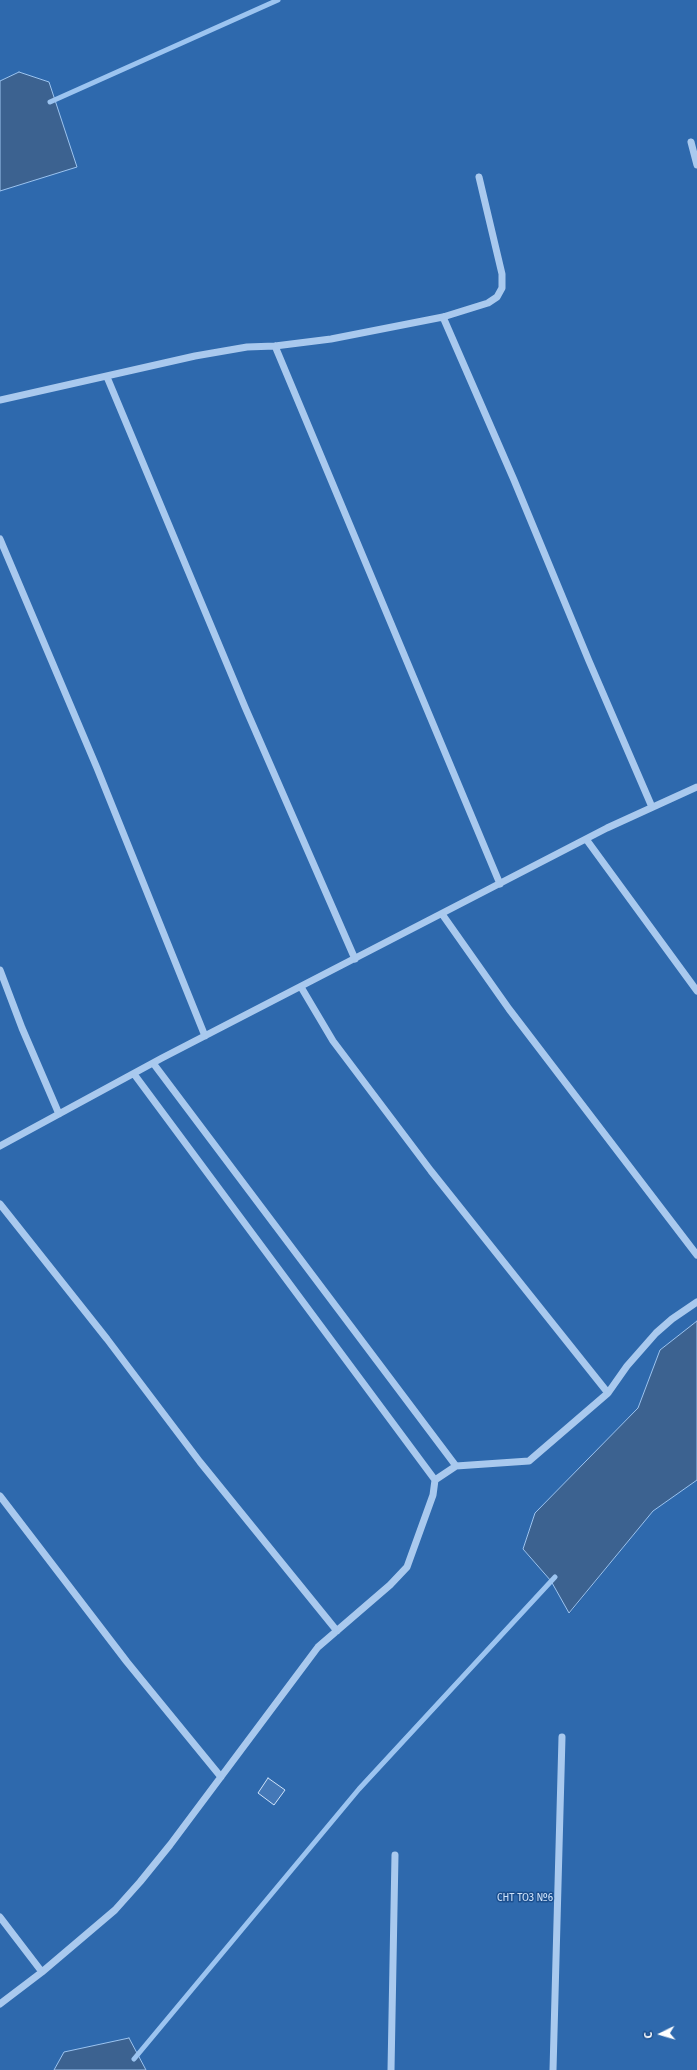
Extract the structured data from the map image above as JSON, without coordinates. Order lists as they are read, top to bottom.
{
  "parks": ["СНТ ТОЗ №6"],
  "north": "left"
}
